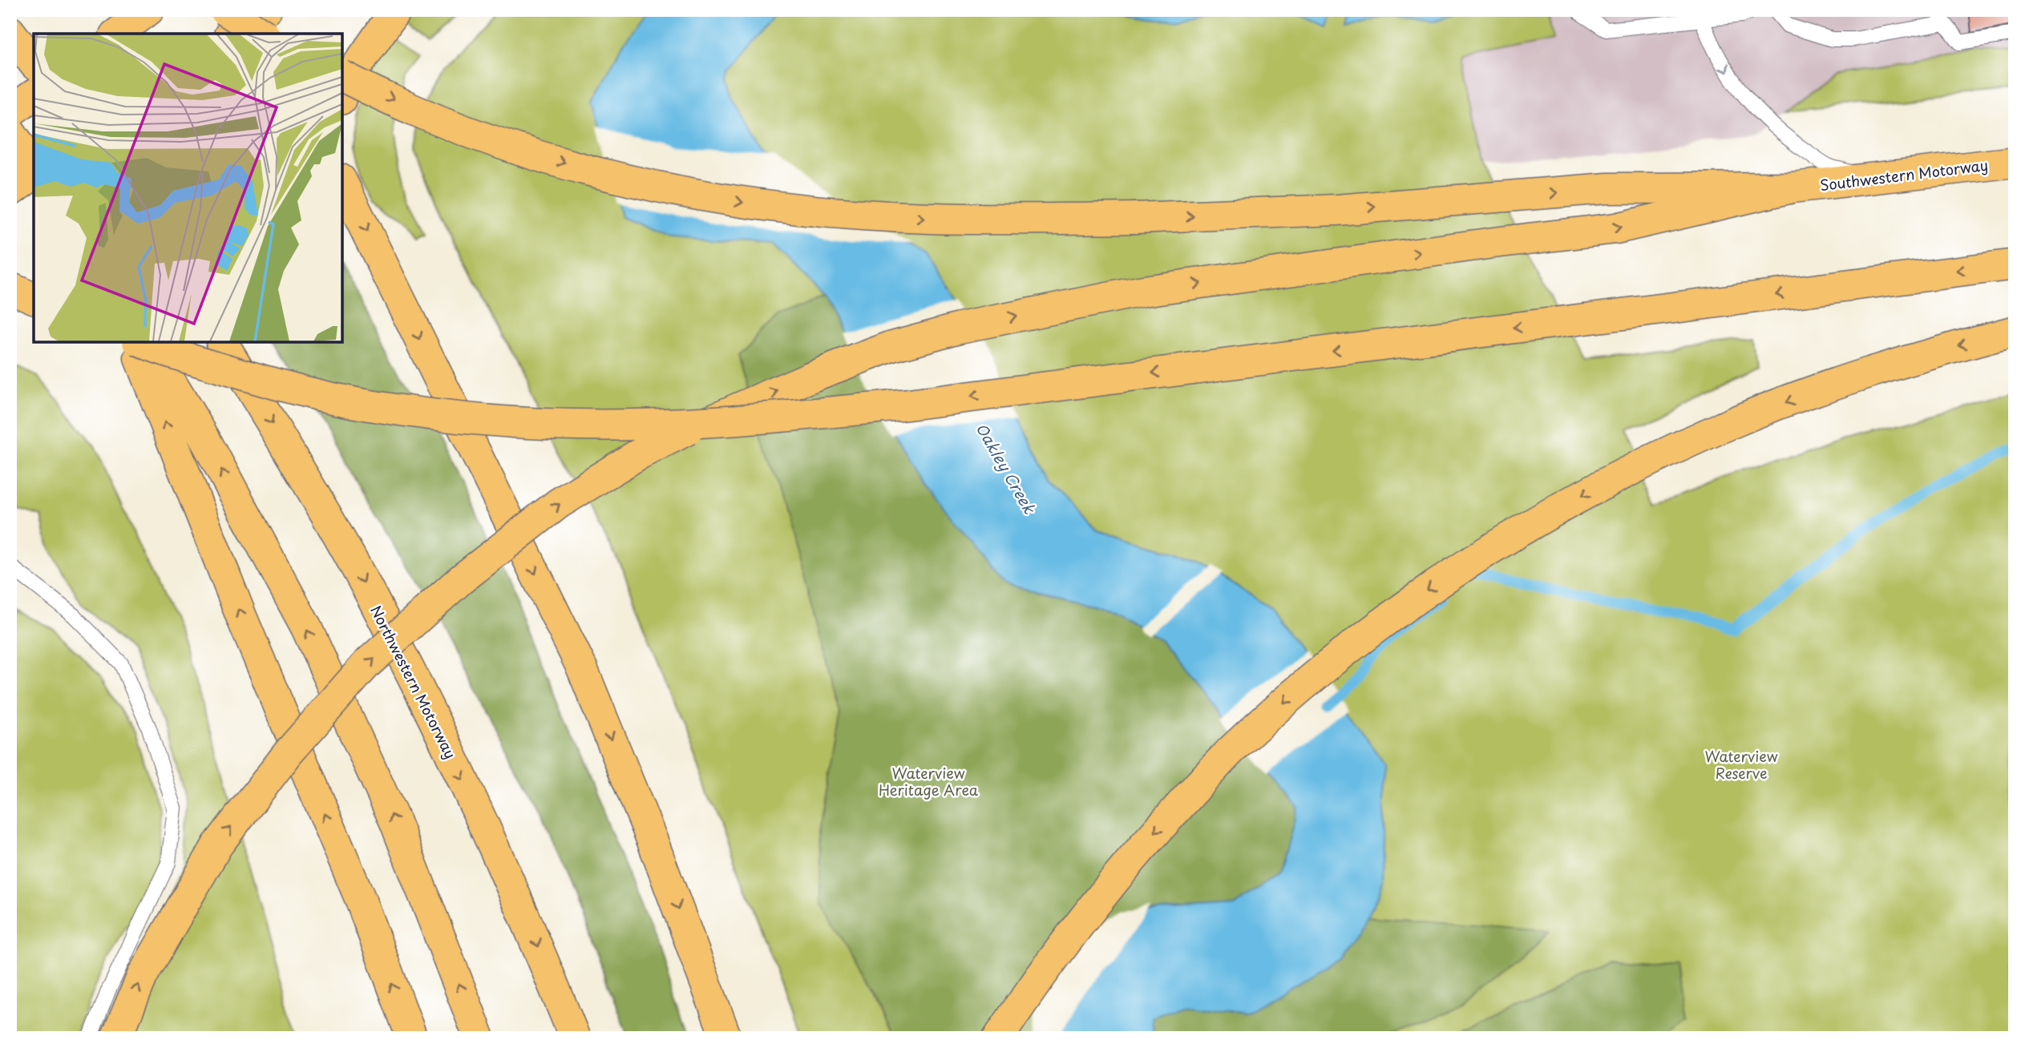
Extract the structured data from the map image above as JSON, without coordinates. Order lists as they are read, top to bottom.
{
  "streets": {
    "main road": ["Southwestern Motorway", "Northwestern Motorway"]
  },
  "water": ["Oakley Creek"],
  "parks": ["Waterview Reserve", "Waterview Heritage Area"]
}
